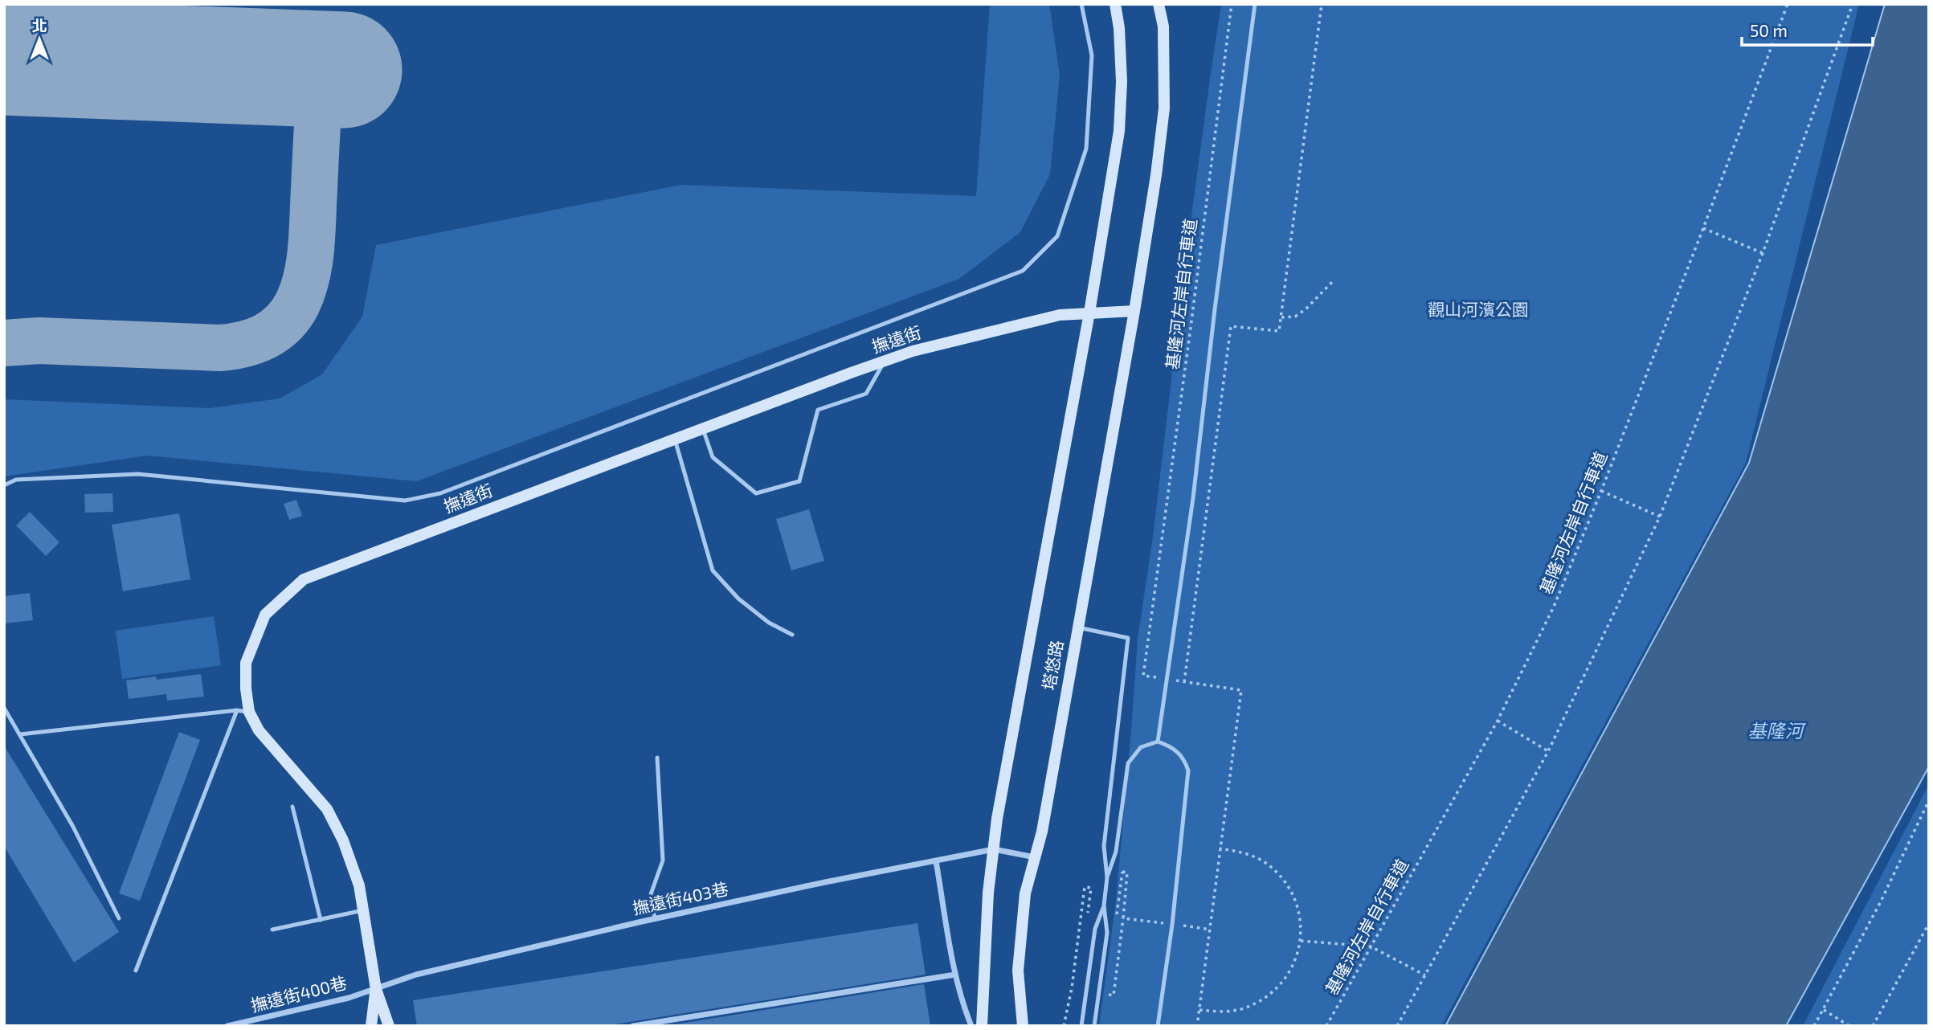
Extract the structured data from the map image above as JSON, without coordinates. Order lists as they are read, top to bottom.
{
  "streets": {
    "main road": ["撫遠街", "塔悠路"],
    "street": ["撫遠街403巷", "撫遠街400巷"],
    "path": ["基隆河左岸自行車道"]
  },
  "crossings": [
    ["撫遠街", "塔悠路"],
    ["撫遠街", "撫遠街403巷"],
    ["撫遠街", "撫遠街400巷"],
    ["塔悠路", "撫遠街403巷"],
    ["撫遠街403巷", "撫遠街400巷"]
  ],
  "water": ["基隆河"],
  "parks": ["觀山河濱公園"],
  "scale_bar": "50 m",
  "north": "top"
}
